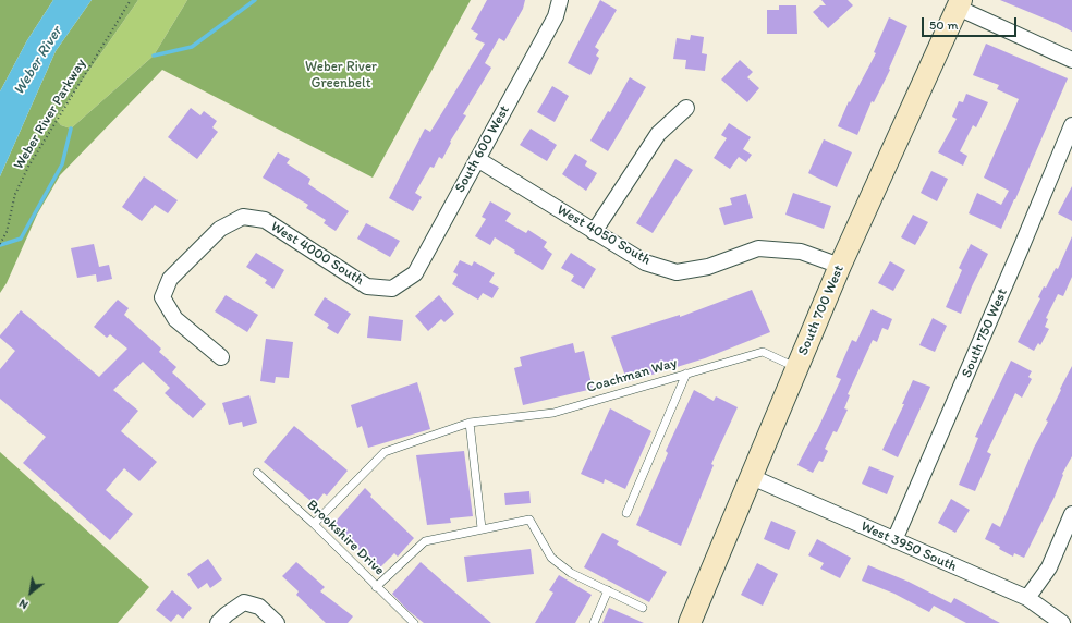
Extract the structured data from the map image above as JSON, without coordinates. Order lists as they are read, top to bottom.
{
  "streets": {
    "street": [
      "South 600 West",
      "West 4050 South",
      "West 4000 South",
      "South 700 West",
      "South 750 West",
      "West 3950 South"
    ],
    "lane": ["Coachman Way", "Brookshire Drive"],
    "path": ["Weber River Parkway"]
  },
  "crossings": [
    ["South 600 West", "West 4050 South"],
    ["South 600 West", "West 4000 South"],
    ["West 4050 South", "South 700 West"],
    ["South 700 West", "Coachman Way"],
    ["South 700 West", "West 3950 South"],
    ["South 750 West", "West 3950 South"],
    ["Coachman Way", "Brookshire Drive"]
  ],
  "water": ["Weber River"],
  "parks": ["Weber River Greenbelt"],
  "scale_bar": "50 m",
  "north": "bottom left"
}
